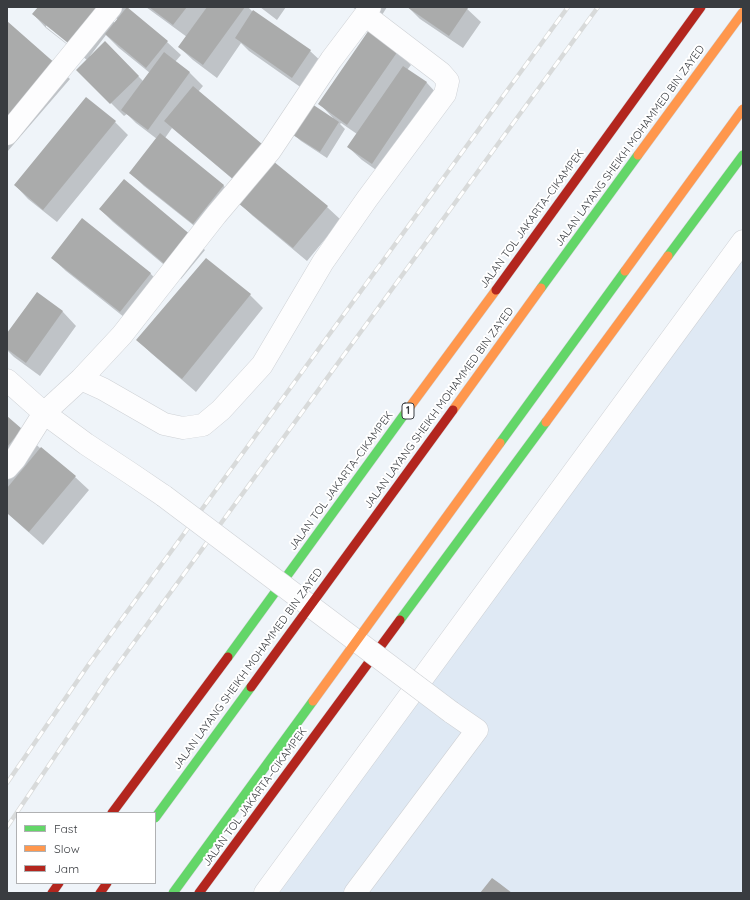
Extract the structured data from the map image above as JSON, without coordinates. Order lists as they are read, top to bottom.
{
  "streets": {
    "highway": ["JALAN LAYANG SHEIKH MOHAMMED BIN ZAYED", "JALAN TOL JAKARTA–CIKAMPEK", "1"]
  },
  "legend": ["Fast", "Slow", "Jam"]
}
